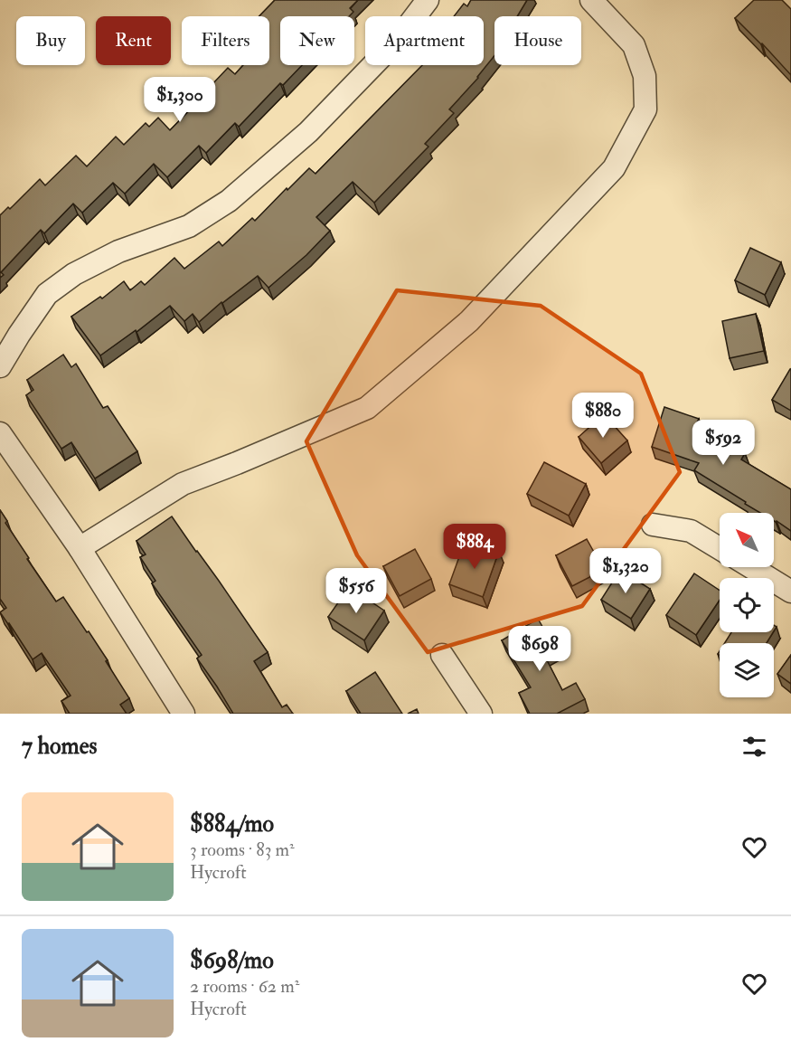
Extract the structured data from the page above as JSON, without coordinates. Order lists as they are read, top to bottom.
{
  "north": "top left",
  "page": {
    "chip": [
      "Buy",
      "Rent",
      "Filters",
      "New",
      "Apartment",
      "House"
    ],
    "price": [
      "$1,300",
      "$880",
      "$592",
      "$884",
      "$1,320",
      "$556",
      "$698"
    ],
    "heading": "7 homes",
    "list": [
      {
        "name": "$884/mo",
        "note": "3 rooms · 83 m² · Hycroft"
      },
      {
        "name": "$698/mo",
        "note": "2 rooms · 62 m² · Hycroft"
      }
    ]
  }
}
